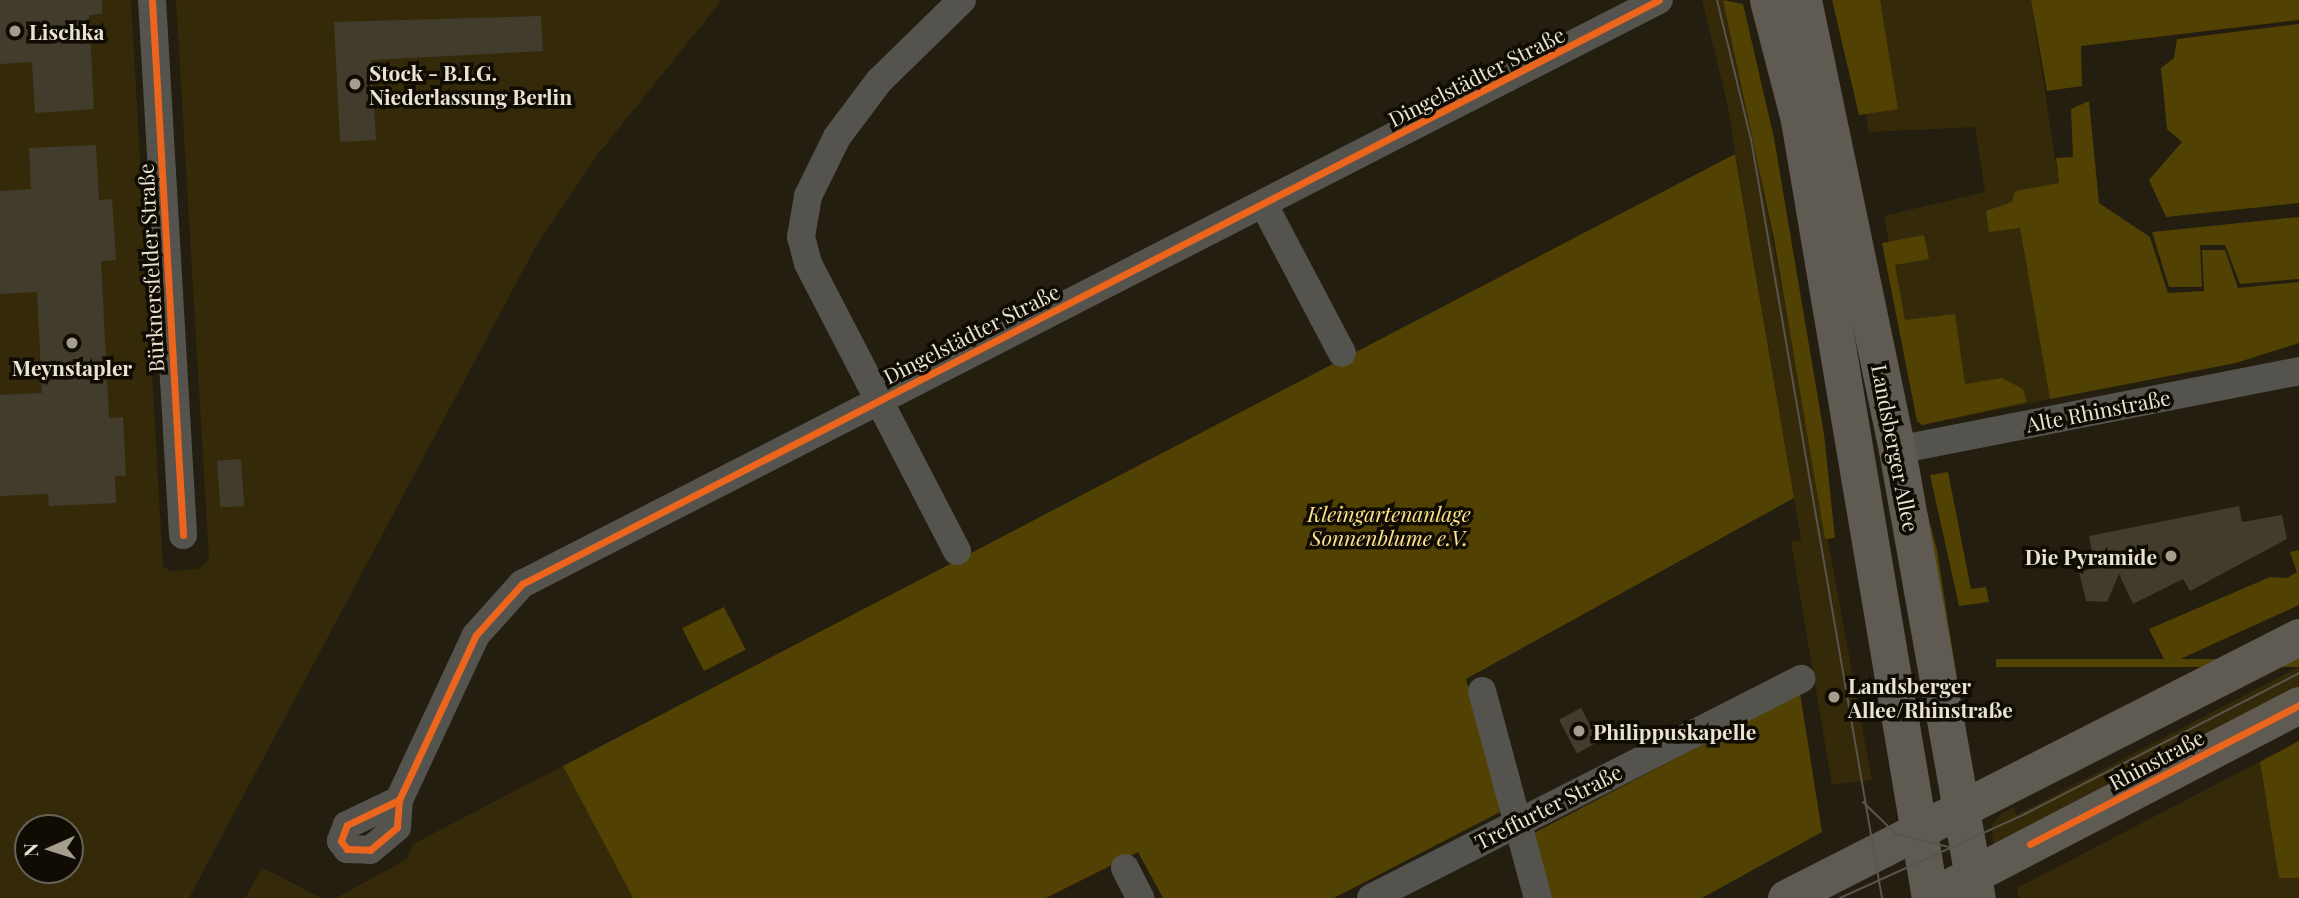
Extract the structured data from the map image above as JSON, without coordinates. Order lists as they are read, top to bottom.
{
  "streets": {
    "main road": ["Landsberger Allee", "Rhinstraße"],
    "street": [
      "Dingelstädter Straße",
      "Bürknersfelder Straße",
      "Alte Rhinstraße",
      "Treffurter Straße"
    ]
  },
  "crossings": [
    ["Alte Rhinstraße", "Landsberger Allee"],
    ["Landsberger Allee", "Rhinstraße"]
  ],
  "parks": ["Kleingartenanlage Sonnenblume e.V."],
  "places": [
    "Lischka",
    "Stock - B.I.G. Niederlassung Berlin",
    "Meynstapler",
    "Die Pyramide",
    "Landsberger Allee/Rhinstraße",
    "Philippuskapelle"
  ],
  "north": "left"
}
